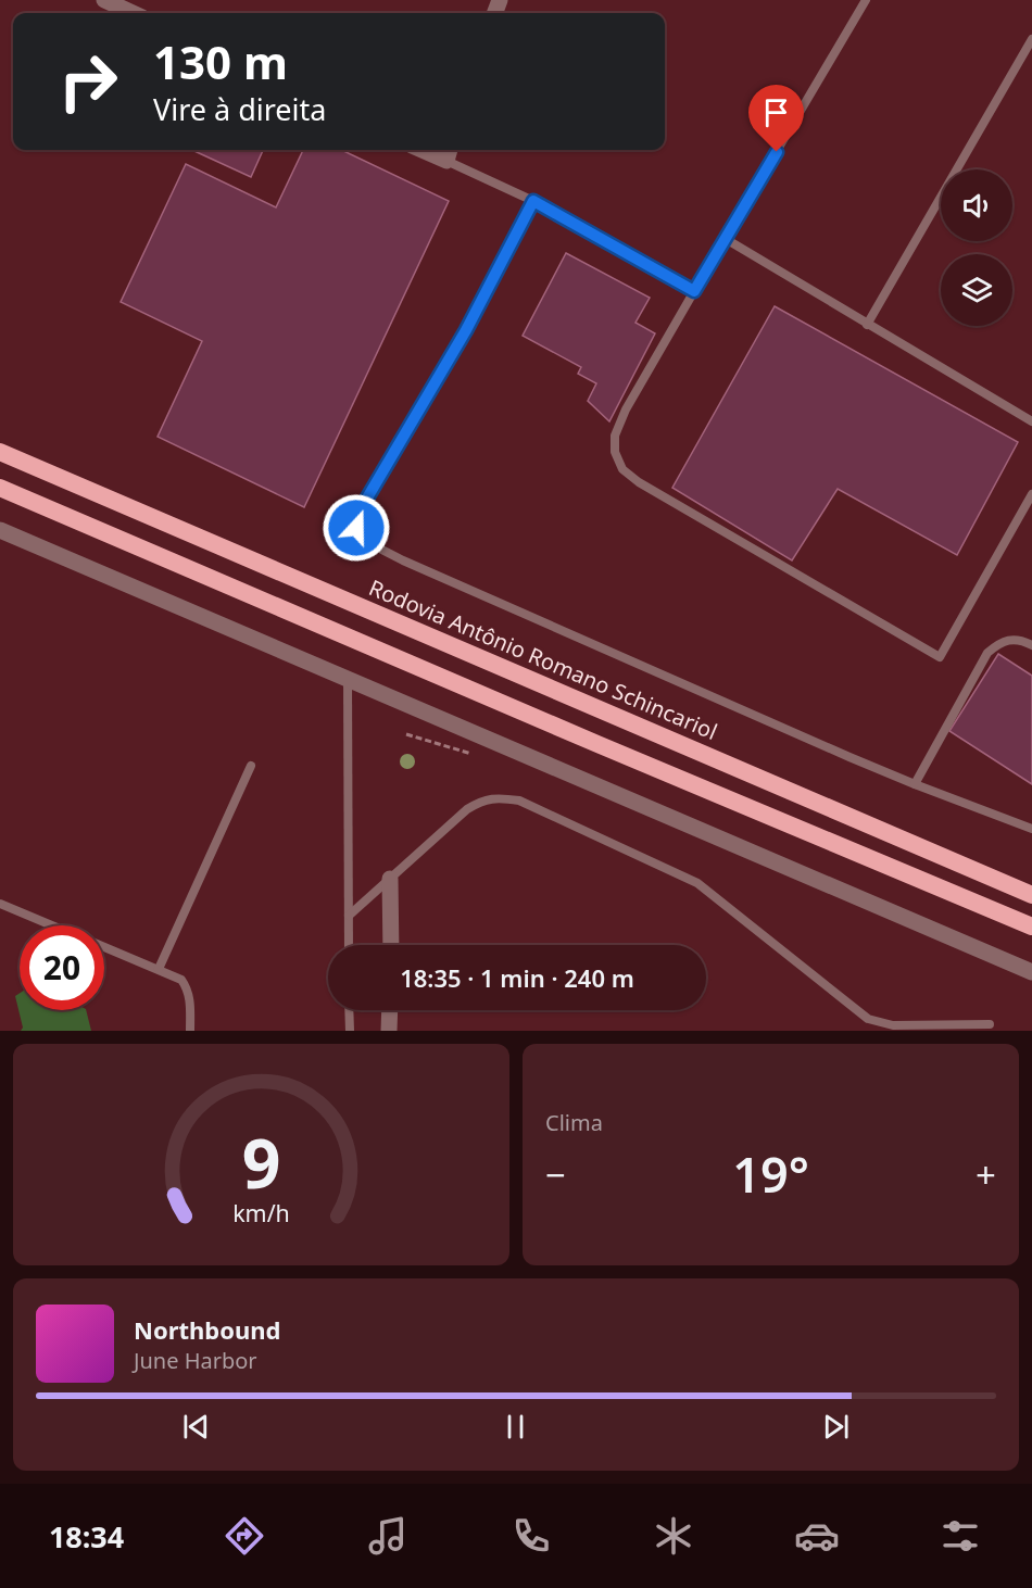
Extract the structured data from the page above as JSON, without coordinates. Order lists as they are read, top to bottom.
{
  "streets": {
    "highway": ["Rodovia Antônio Romano Schincariol"]
  },
  "page": {
    "turn": ["130 m", "Vire à direita"],
    "limit": "20",
    "trip": "18:35 · 1 min · 240 m",
    "tile": "Clima",
    "heat": ["−", "19°", "+"],
    "song": ["Northbound", "June Harbor"],
    "tabs": "18:34",
    "gauge": ["9", "km/h"]
  }
}
